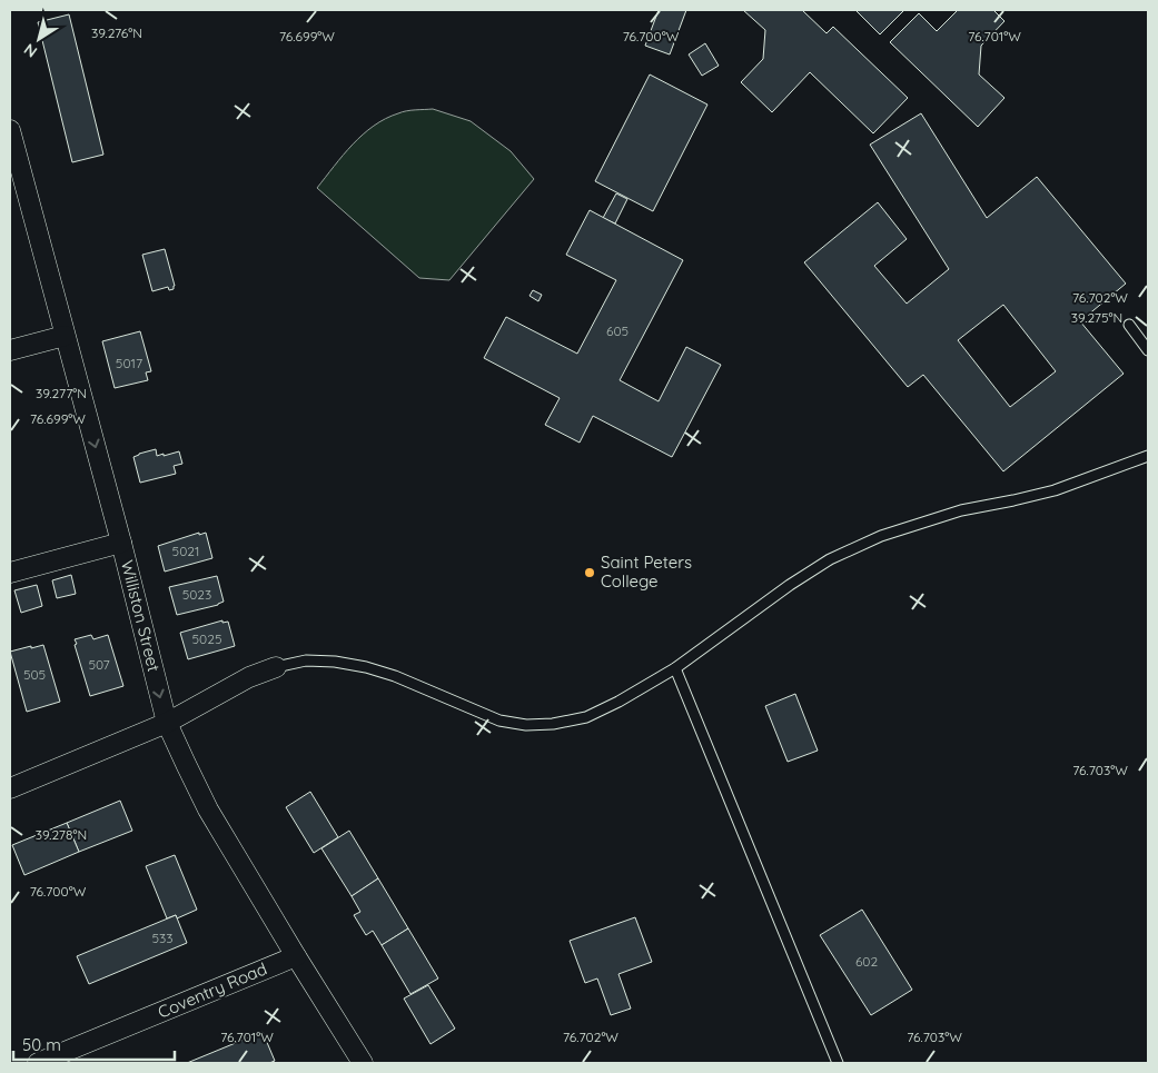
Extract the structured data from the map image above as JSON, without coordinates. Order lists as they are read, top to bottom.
{
  "streets": {
    "street": ["Williston Street", "Coventry Road"]
  },
  "crossings": [
    ["Williston Street", "Coventry Road"]
  ],
  "one_way": ["Williston Street"],
  "places": ["Saint Peters College"],
  "house_numbers": [
    "605",
    "5017",
    "5021",
    "5023",
    "5025",
    "507",
    "505",
    "533",
    "602"
  ],
  "scale_bar": "50 m",
  "north": "bottom left",
  "coordinates": [
    "39.276°N",
    "76.700°W",
    "76.699°W",
    "76.701°W",
    "76.702°W",
    "39.275°N",
    "39.277°N",
    "76.703°W",
    "39.278°N"
  ]
}
